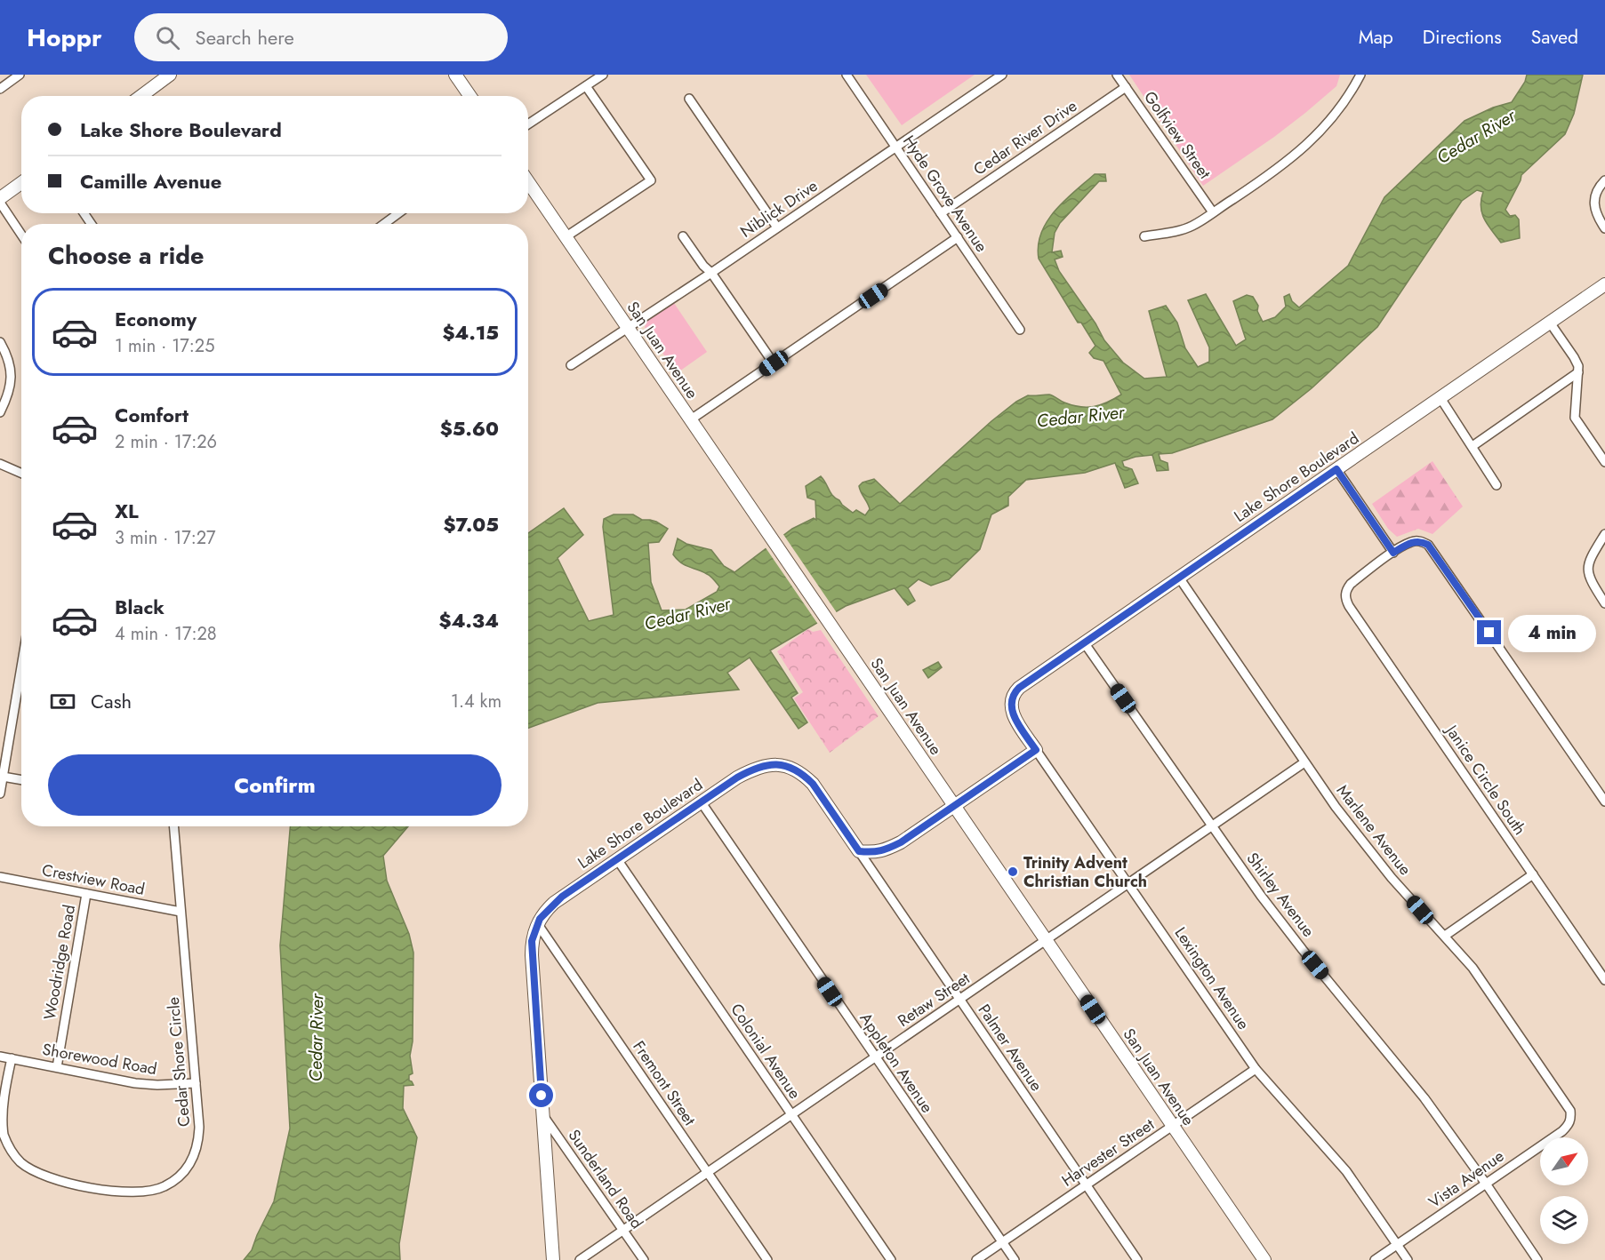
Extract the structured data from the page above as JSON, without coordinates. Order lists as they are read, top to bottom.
{
  "streets": {
    "street": [
      "Golfview Street",
      "Cedar River Drive",
      "Hyde Grove Avenue",
      "Niblick Drive",
      "San Juan Avenue",
      "Lake Shore Boulevard",
      "Janice Circle South",
      "Marlene Avenue",
      "Crestview Road",
      "Shirley Avenue",
      "Woodridge Road",
      "Lexington Avenue",
      "Retaw Street",
      "Palmer Avenue",
      "Colonial Avenue",
      "Shorewood Road",
      "Cedar Shore Circle",
      "Appleton Avenue",
      "Fremont Street",
      "Harvester Street",
      "Sunderland Road",
      "Vista Avenue"
    ]
  },
  "crossings": [
    ["Golfview Street", "Cedar River Drive"],
    ["Cedar River Drive", "Hyde Grove Avenue"],
    ["Hyde Grove Avenue", "Niblick Drive"],
    ["Niblick Drive", "San Juan Avenue"],
    ["San Juan Avenue", "Retaw Street"],
    ["San Juan Avenue", "Harvester Street"],
    ["Lake Shore Boulevard", "Marlene Avenue"],
    ["Lake Shore Boulevard", "Shirley Avenue"],
    ["Lake Shore Boulevard", "Lexington Avenue"],
    ["Lake Shore Boulevard", "Palmer Avenue"],
    ["Lake Shore Boulevard", "Colonial Avenue"],
    ["Lake Shore Boulevard", "Appleton Avenue"],
    ["Lake Shore Boulevard", "Fremont Street"],
    ["Lake Shore Boulevard", "Sunderland Road"],
    ["Marlene Avenue", "Retaw Street"],
    ["Marlene Avenue", "Vista Avenue"],
    ["Crestview Road", "Woodridge Road"],
    ["Crestview Road", "Cedar Shore Circle"],
    ["Shirley Avenue", "Retaw Street"],
    ["Shirley Avenue", "Vista Avenue"],
    ["Woodridge Road", "Shorewood Road"],
    ["Lexington Avenue", "Retaw Street"],
    ["Lexington Avenue", "Harvester Street"],
    ["Lexington Avenue", "Vista Avenue"],
    ["Retaw Street", "Palmer Avenue"],
    ["Retaw Street", "Colonial Avenue"],
    ["Retaw Street", "Appleton Avenue"],
    ["Retaw Street", "Fremont Street"],
    ["Retaw Street", "Sunderland Road"],
    ["Palmer Avenue", "Harvester Street"],
    ["Shorewood Road", "Cedar Shore Circle"],
    ["Appleton Avenue", "Harvester Street"]
  ],
  "water": ["Cedar River"],
  "places": ["Trinity Advent Christian Church"],
  "north": "top right",
  "page": {
    "header": "Hoppr",
    "search": "Search here",
    "nav": ["Map", "Directions", "Saved"],
    "banner": ["Lake Shore Boulevard", "Camille Avenue"],
    "heading": "Choose a ride",
    "list": [
      {
        "name": "Economy",
        "note": "1 min · 17:25",
        "value": "$4.15"
      },
      {
        "name": "Comfort",
        "note": "2 min · 17:26",
        "value": "$5.60"
      },
      {
        "name": "XL",
        "note": "3 min · 17:27",
        "value": "$7.05"
      },
      {
        "name": "Black",
        "note": "4 min · 17:28",
        "value": "$4.34"
      }
    ],
    "bubble": "4 min",
    "pay": ["Cash", "1.4 km"],
    "buttons": "Confirm"
  }
}
